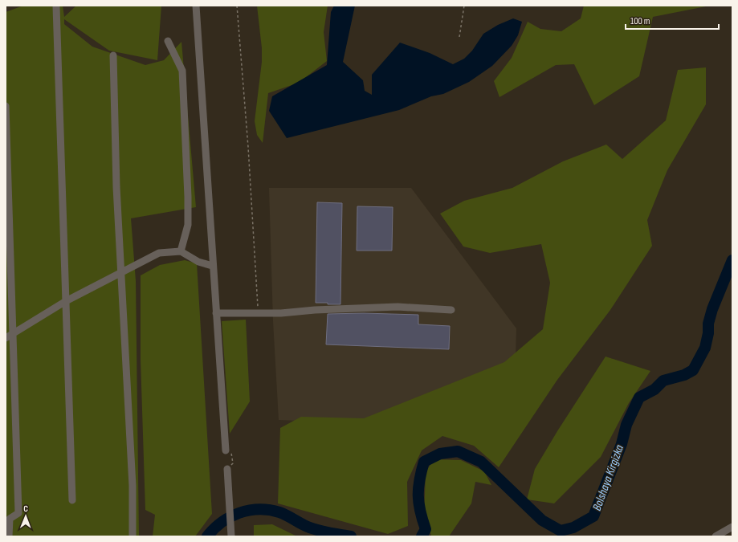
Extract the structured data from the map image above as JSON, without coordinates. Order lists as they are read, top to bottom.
{
  "water": ["Bolshaya Kirgizka"],
  "scale_bar": "100 m",
  "north": "top"
}
